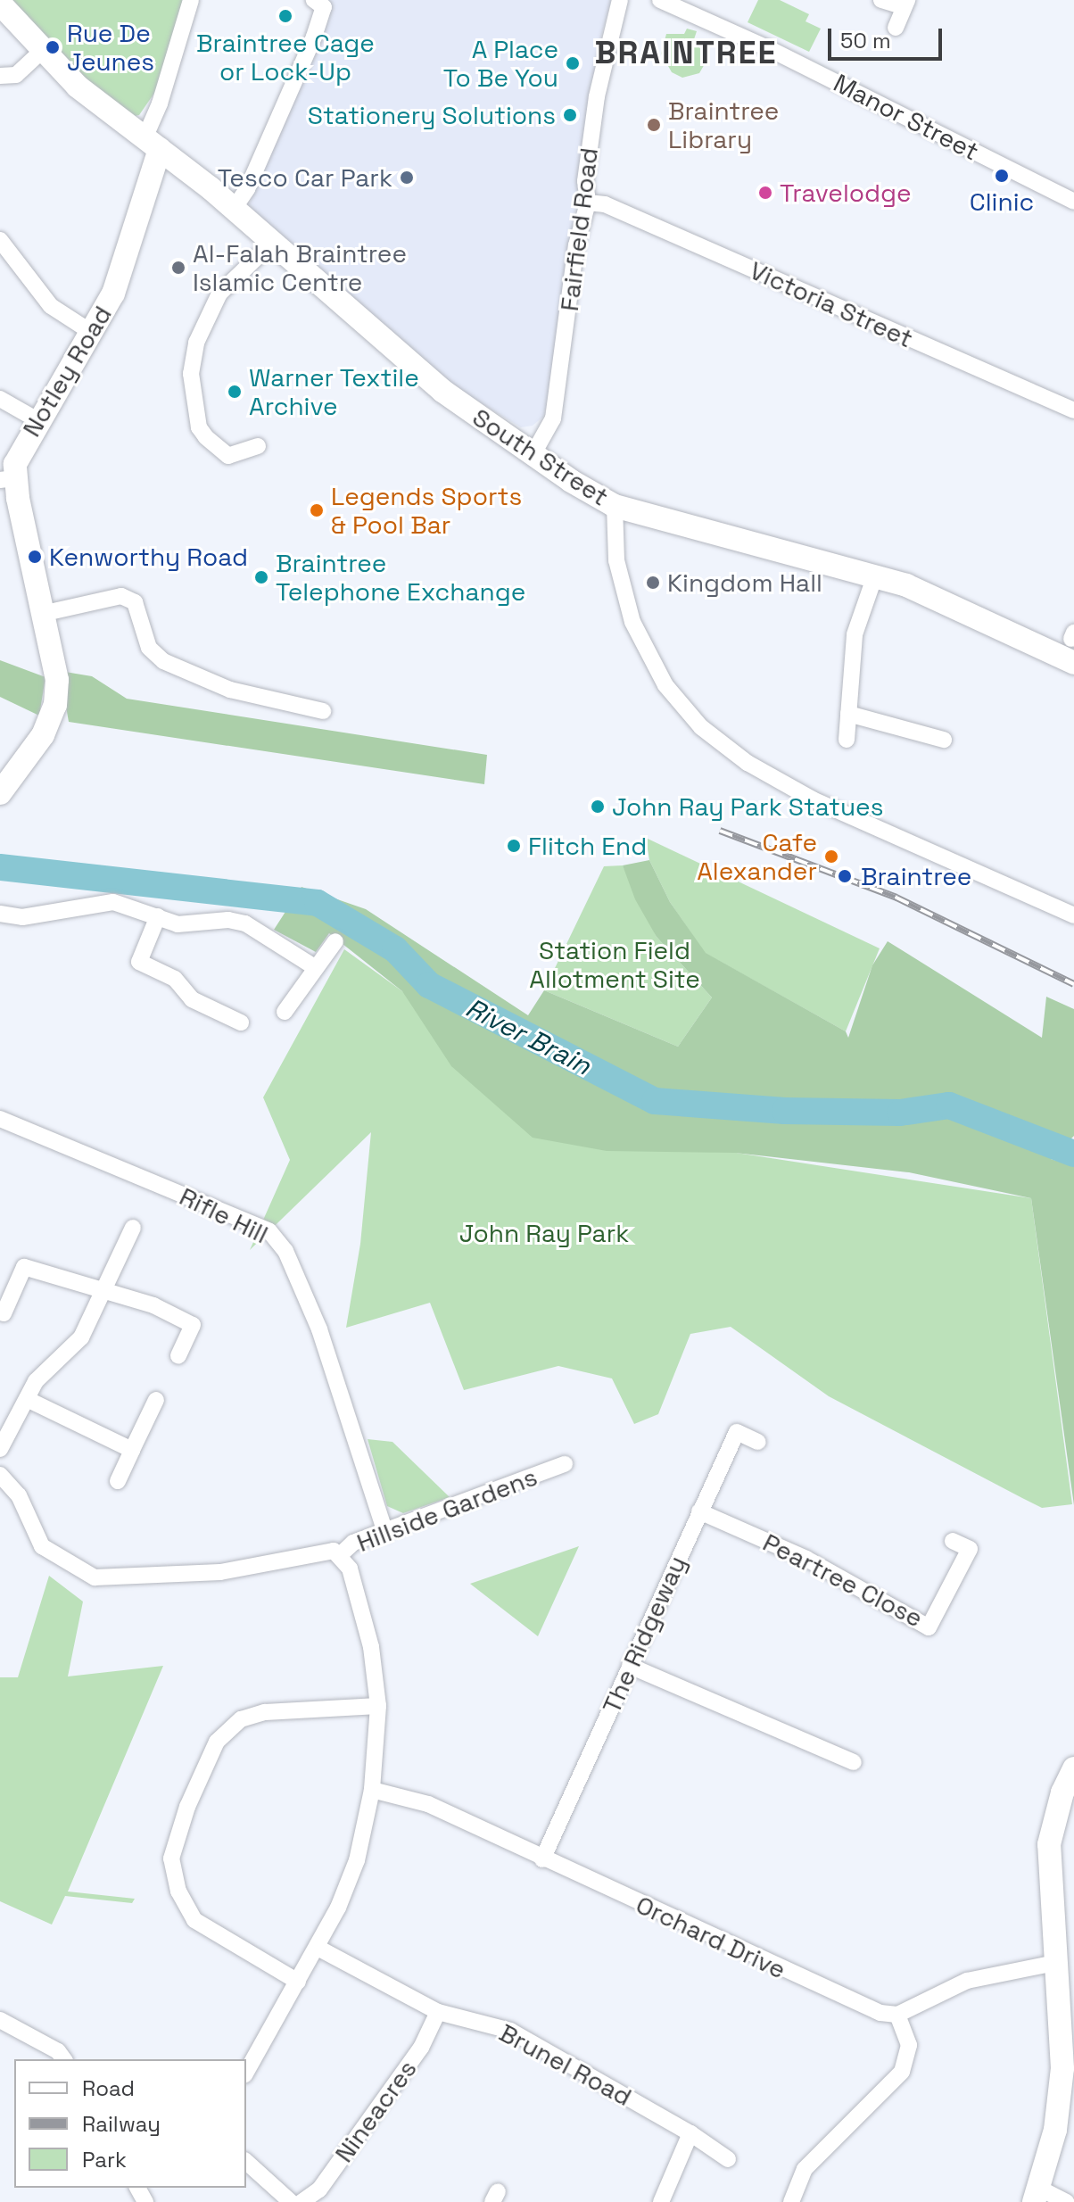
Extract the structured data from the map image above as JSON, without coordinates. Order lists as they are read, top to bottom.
{
  "streets": {
    "main road": ["Notley Road", "South Street"],
    "street": [
      "Manor Street",
      "Fairfield Road",
      "Victoria Street",
      "Rifle Hill",
      "Hillside Gardens",
      "Peartree Close",
      "The Ridgeway",
      "Orchard Drive",
      "Brunel Road",
      "Nineacres"
    ]
  },
  "crossings": [
    ["Fairfield Road", "Victoria Street"],
    ["Fairfield Road", "South Street"],
    ["Notley Road", "South Street"],
    ["Rifle Hill", "Hillside Gardens"],
    ["Peartree Close", "The Ridgeway"],
    ["The Ridgeway", "Orchard Drive"],
    ["Brunel Road", "Nineacres"]
  ],
  "districts": ["BRAINTREE"],
  "water": ["River Brain"],
  "parks": ["Station Field Allotment Site", "John Ray Park"],
  "places": [
    "Braintree Cage or Lock-Up",
    "Rue De Jeunes",
    "A Place To Be You",
    "Stationery Solutions",
    "Braintree Library",
    "Clinic",
    "Tesco Car Park",
    "Travelodge",
    "Al-Falah Braintree Islamic Centre",
    "Warner Textile Archive",
    "Legends Sports & Pool Bar",
    "Kenworthy Road",
    "Braintree Telephone Exchange",
    "Kingdom Hall",
    "John Ray Park Statues",
    "Flitch End",
    "Cafe Alexander",
    "Braintree"
  ],
  "legend": ["Road", "Railway", "Park"],
  "scale_bar": "50 m"
}
